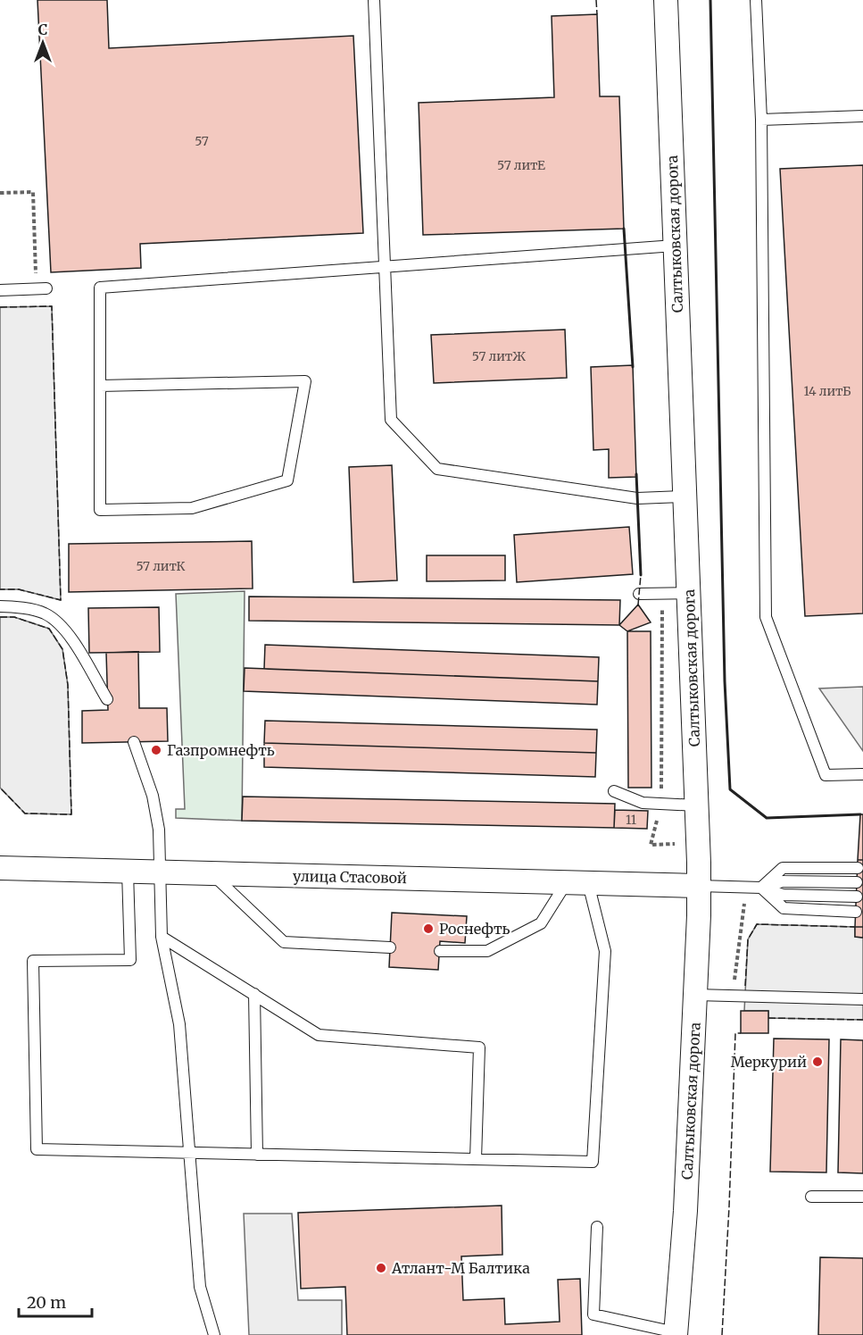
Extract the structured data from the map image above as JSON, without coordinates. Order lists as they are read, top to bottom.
{
  "streets": {
    "street": ["Салтыковская дорога", "улица Стасовой"]
  },
  "crossings": [
    ["Салтыковская дорога", "улица Стасовой"]
  ],
  "places": [
    "Газпромнефть",
    "Роснефть",
    "Меркурий",
    "Атлант-М Балтика"
  ],
  "house_numbers": [
    "57",
    "57 литЕ",
    "57 литЖ",
    "14 литБ",
    "57 литК",
    "11"
  ],
  "scale_bar": "20 m",
  "north": "top"
}
